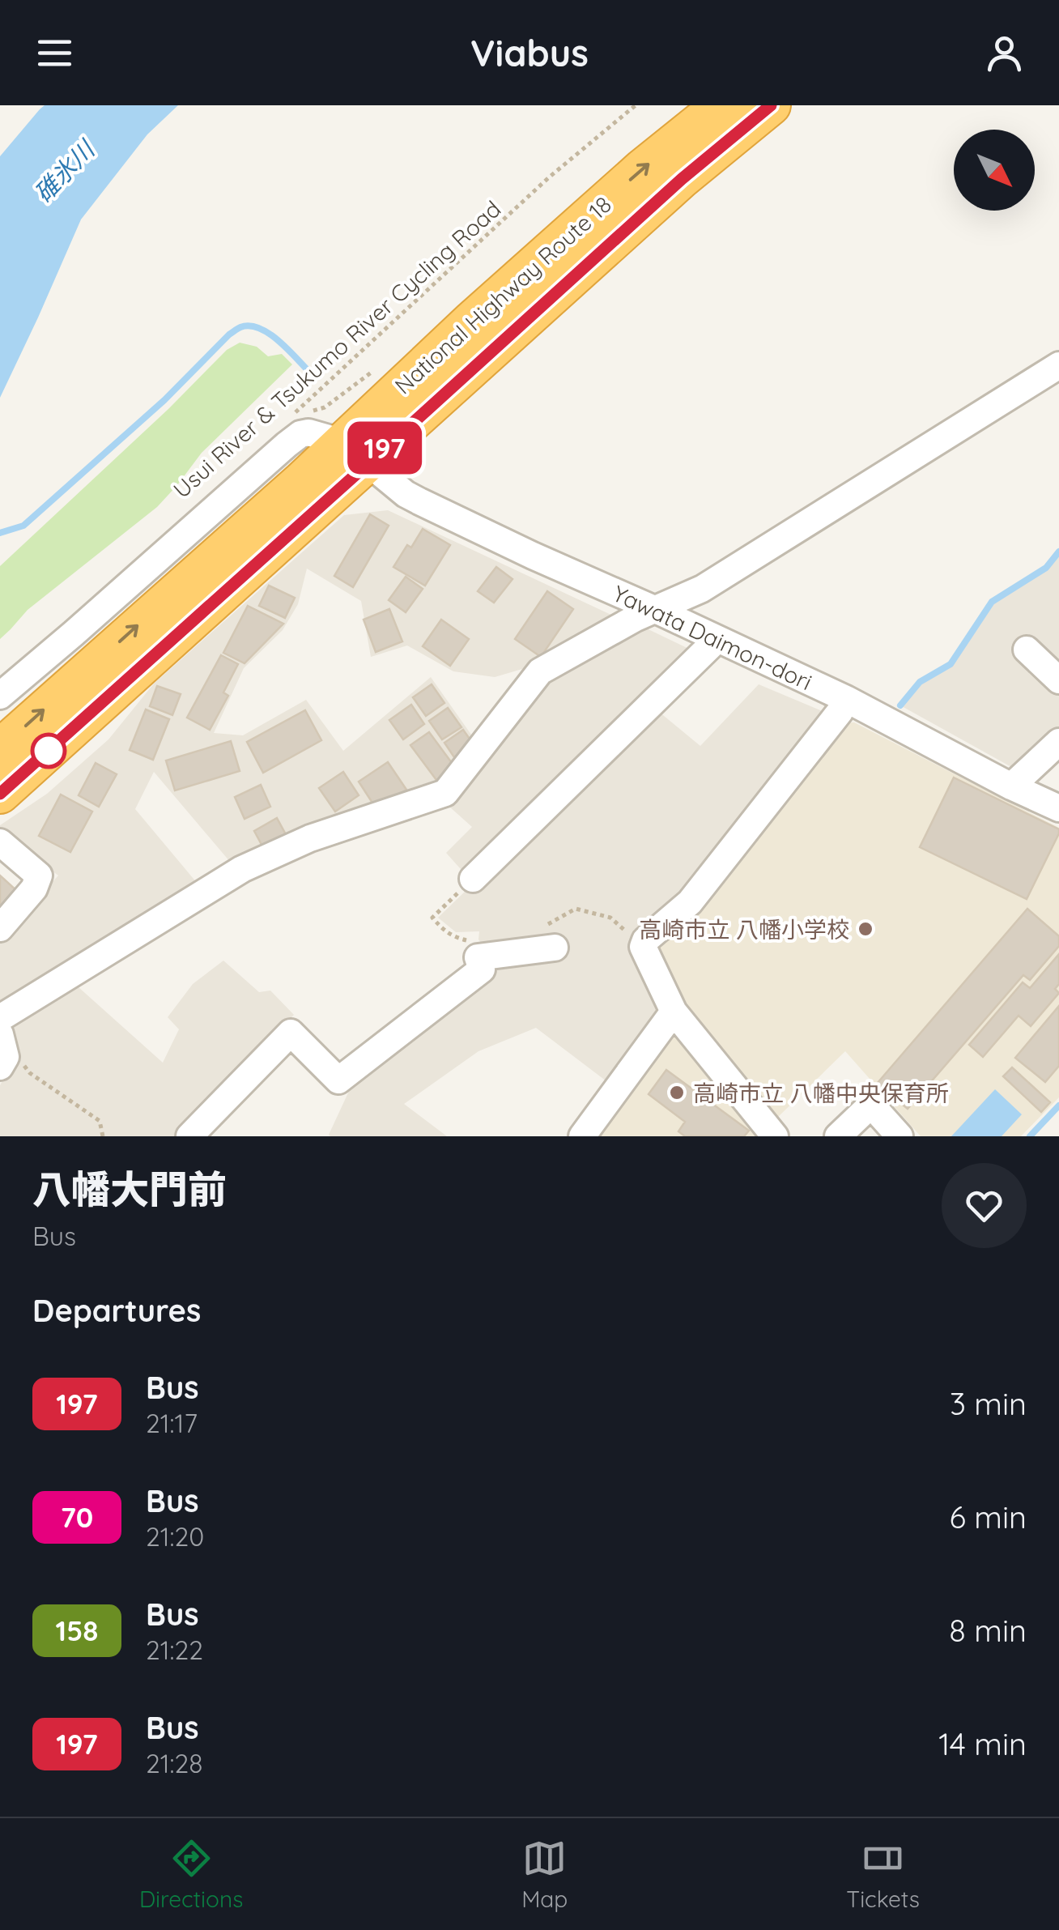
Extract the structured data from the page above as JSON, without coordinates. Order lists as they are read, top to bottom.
{
  "streets": {
    "highway": ["National Highway Route 18"],
    "street": ["Yawata Daimon-dori"],
    "path": ["Usui River & Tsukumo River Cycling Road"]
  },
  "crossings": [
    ["National Highway Route 18", "Yawata Daimon-dori"]
  ],
  "water": ["碓氷川"],
  "places": ["高崎市立 八幡小学校", "高崎市立 八幡中央保育所"],
  "lines": ["bus line 197"],
  "north": "bottom right",
  "page": {
    "header": "Viabus",
    "on_map": "197",
    "heading": [
      ["八幡大門前", "Bus"],
      "Departures"
    ],
    "list": [
      {
        "mark": "197",
        "name": "Bus",
        "note": "21:17",
        "value": "3 min"
      },
      {
        "mark": "70",
        "name": "Bus",
        "note": "21:20",
        "value": "6 min"
      },
      {
        "mark": "158",
        "name": "Bus",
        "note": "21:22",
        "value": "8 min"
      },
      {
        "mark": "197",
        "name": "Bus",
        "note": "21:28",
        "value": "14 min"
      }
    ],
    "tabs": ["Directions", "Map", "Tickets"]
  }
}
